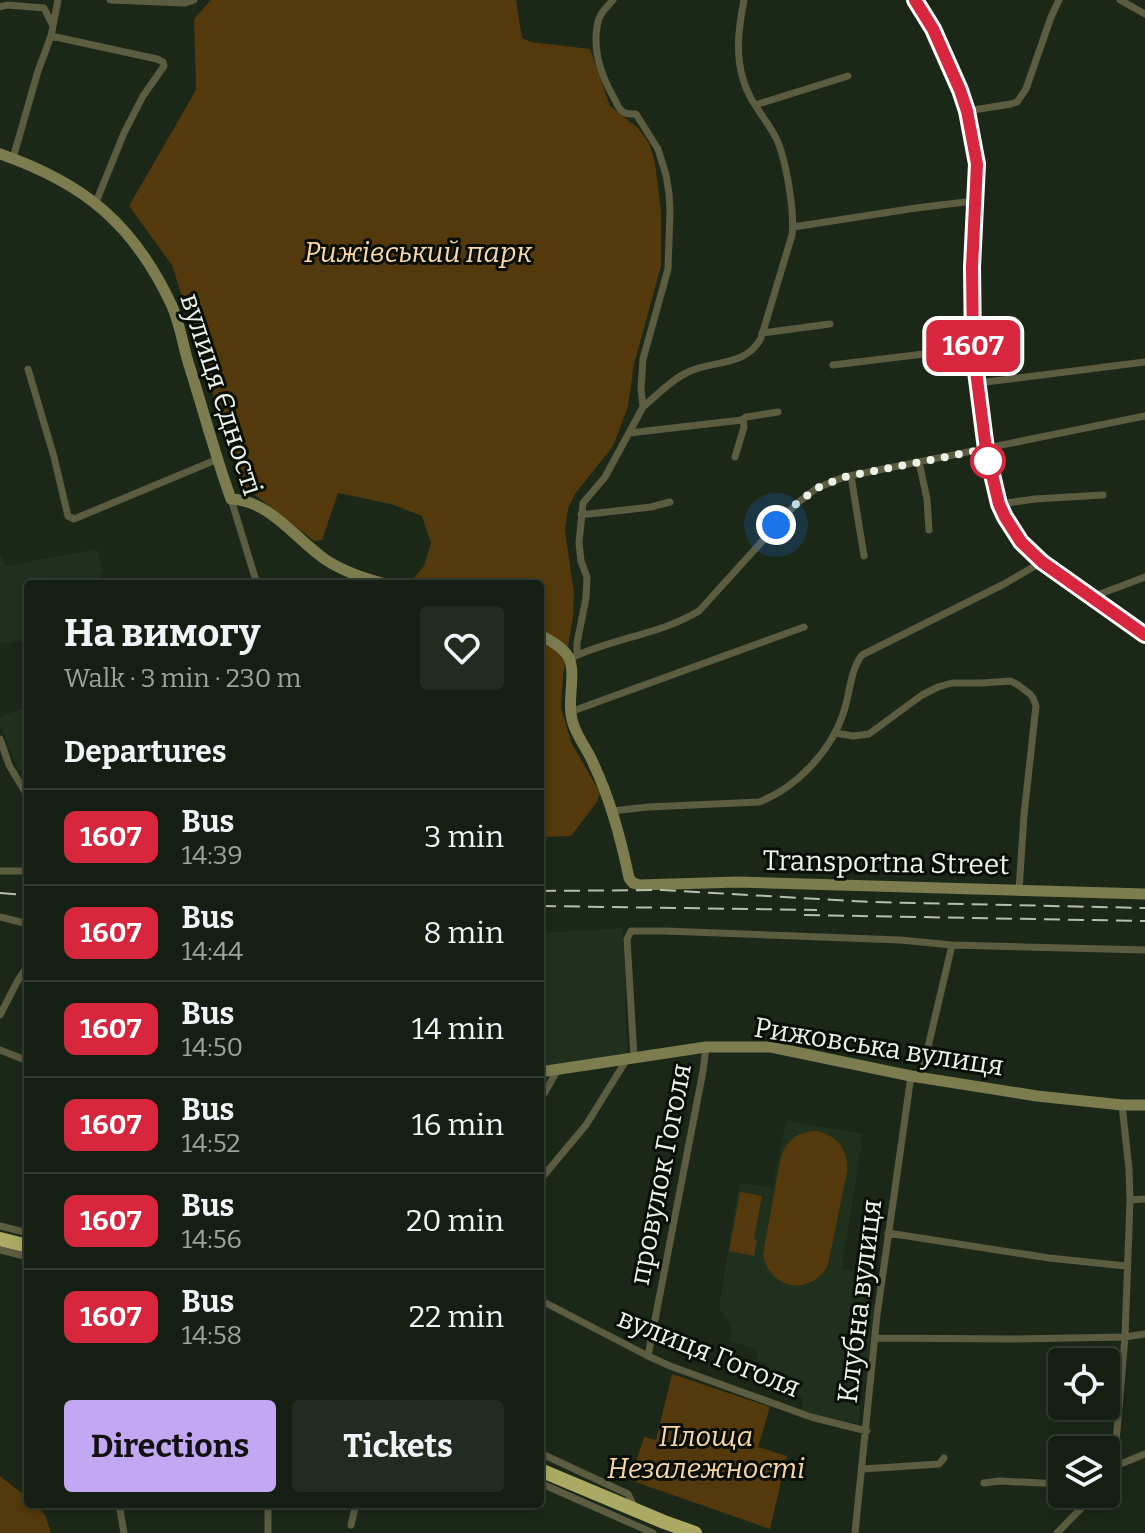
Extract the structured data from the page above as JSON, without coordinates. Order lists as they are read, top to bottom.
{
  "streets": {
    "street": [
      "вулиця Єдності",
      "Transportna Street",
      "Рижовська вулиця",
      "провулок Гоголя",
      "Клубна вулиця",
      "вулиця Гоголя"
    ]
  },
  "crossings": [
    ["Рижовська вулиця", "провулок Гоголя"],
    ["Рижовська вулиця", "Клубна вулиця"],
    ["провулок Гоголя", "вулиця Гоголя"],
    ["Клубна вулиця", "вулиця Гоголя"]
  ],
  "parks": ["Рижівський парк", "Площа Незалежності"],
  "lines": ["bus line 1607"],
  "page": {
    "on_map": "1607",
    "heading": [
      ["На вимогу", "Walk · 3 min · 230 m"],
      "Departures"
    ],
    "list": [
      {
        "mark": "1607",
        "name": "Bus",
        "note": "14:39",
        "value": "3 min"
      },
      {
        "mark": "1607",
        "name": "Bus",
        "note": "14:44",
        "value": "8 min"
      },
      {
        "mark": "1607",
        "name": "Bus",
        "note": "14:50",
        "value": "14 min"
      },
      {
        "mark": "1607",
        "name": "Bus",
        "note": "14:52",
        "value": "16 min"
      },
      {
        "mark": "1607",
        "name": "Bus",
        "note": "14:56",
        "value": "20 min"
      },
      {
        "mark": "1607",
        "name": "Bus",
        "note": "14:58",
        "value": "22 min"
      }
    ],
    "buttons": ["Directions", "Tickets"]
  }
}
